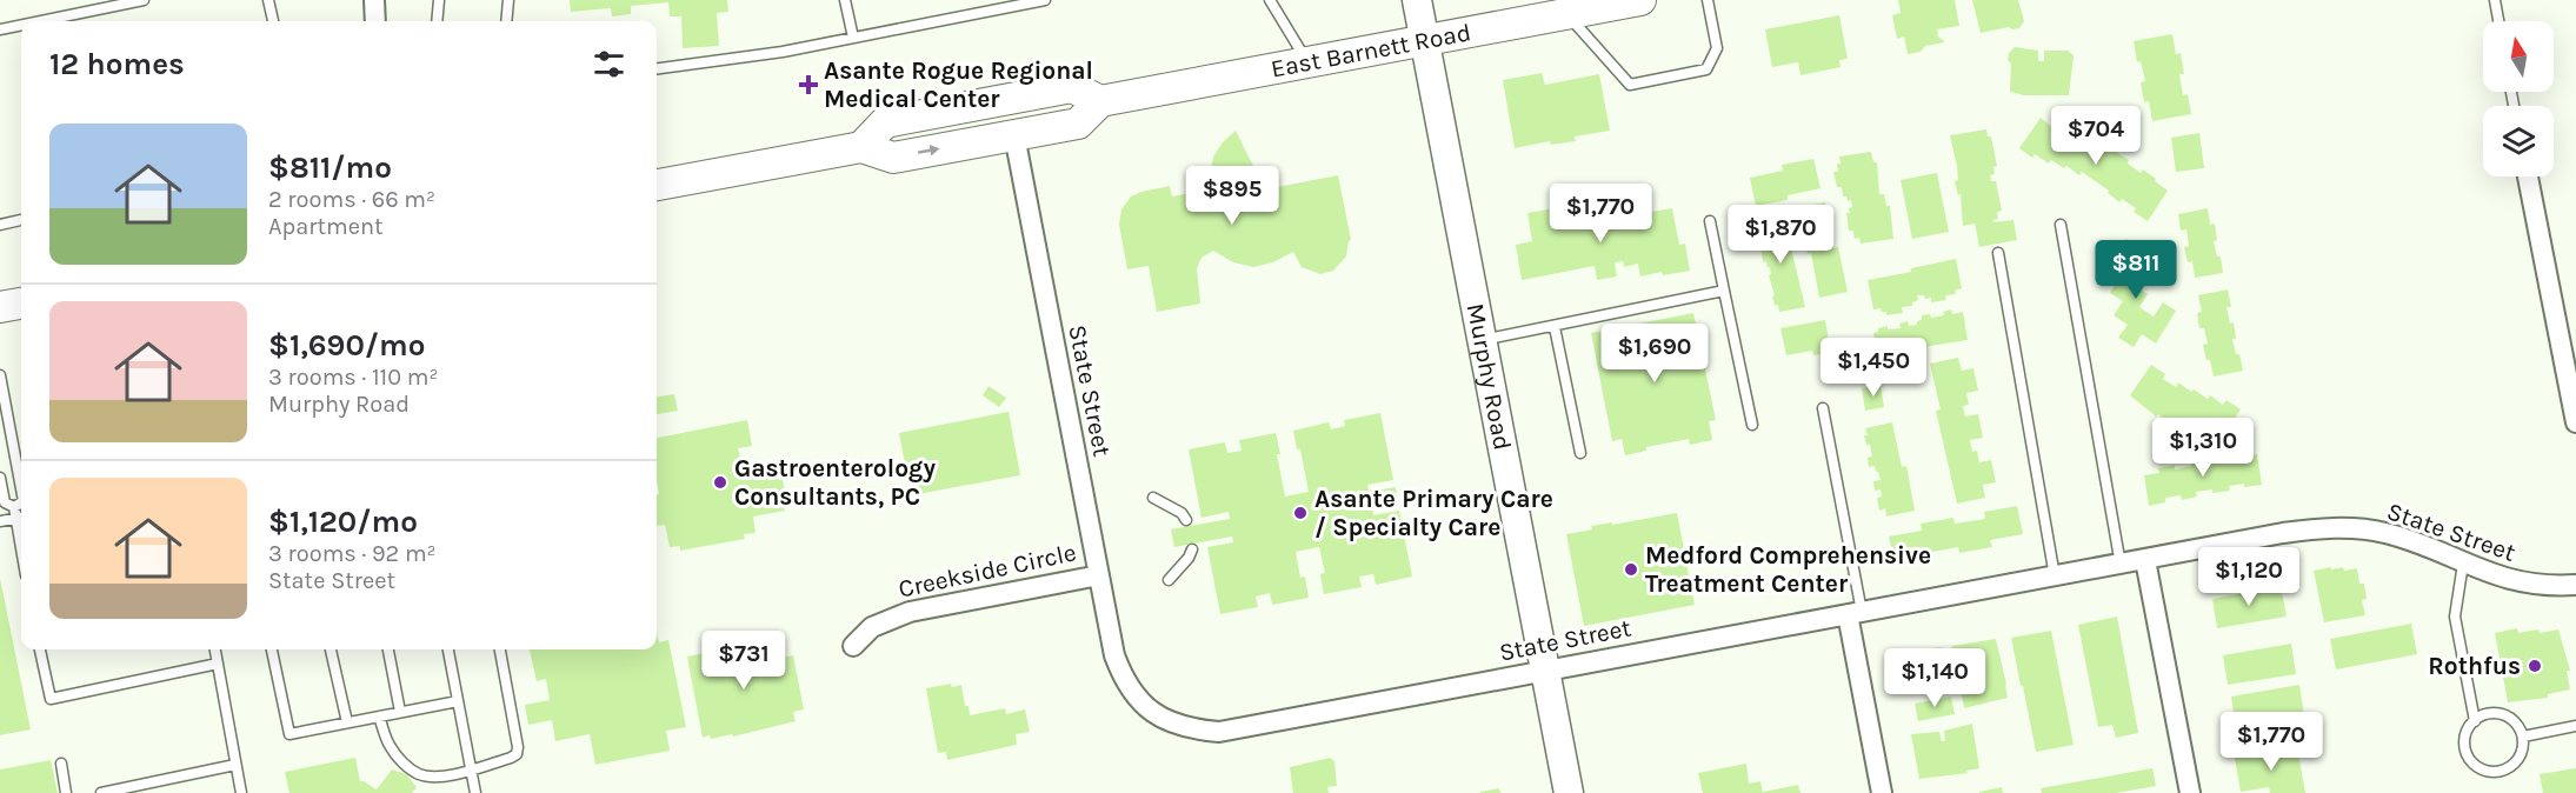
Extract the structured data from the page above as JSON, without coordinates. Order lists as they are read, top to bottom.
{
  "streets": {
    "main road": ["East Barnett Road"],
    "street": ["Murphy Road", "State Street", "Creekside Circle"]
  },
  "crossings": [
    ["East Barnett Road", "Murphy Road"],
    ["Murphy Road", "State Street"],
    ["State Street", "Creekside Circle"]
  ],
  "places": {
    "health": ["Asante Rogue Regional Medical Center"],
    "other": [
      "Gastroenterology Consultants, PC",
      "Asante Primary Care / Specialty Care",
      "Medford Comprehensive Treatment Center",
      "Rothfus"
    ]
  },
  "north": "top",
  "page": {
    "heading": "12 homes",
    "price": [
      "$704",
      "$895",
      "$1,770",
      "$1,870",
      "$811",
      "$1,690",
      "$1,450",
      "$1,310",
      "$1,120",
      "$731",
      "$1,140",
      "$1,770"
    ],
    "list": [
      {
        "name": "$811/mo",
        "note": "2 rooms · 66 m² · Apartment"
      },
      {
        "name": "$1,690/mo",
        "note": "3 rooms · 110 m² · Murphy Road"
      },
      {
        "name": "$1,120/mo",
        "note": "3 rooms · 92 m² · State Street"
      }
    ]
  }
}
